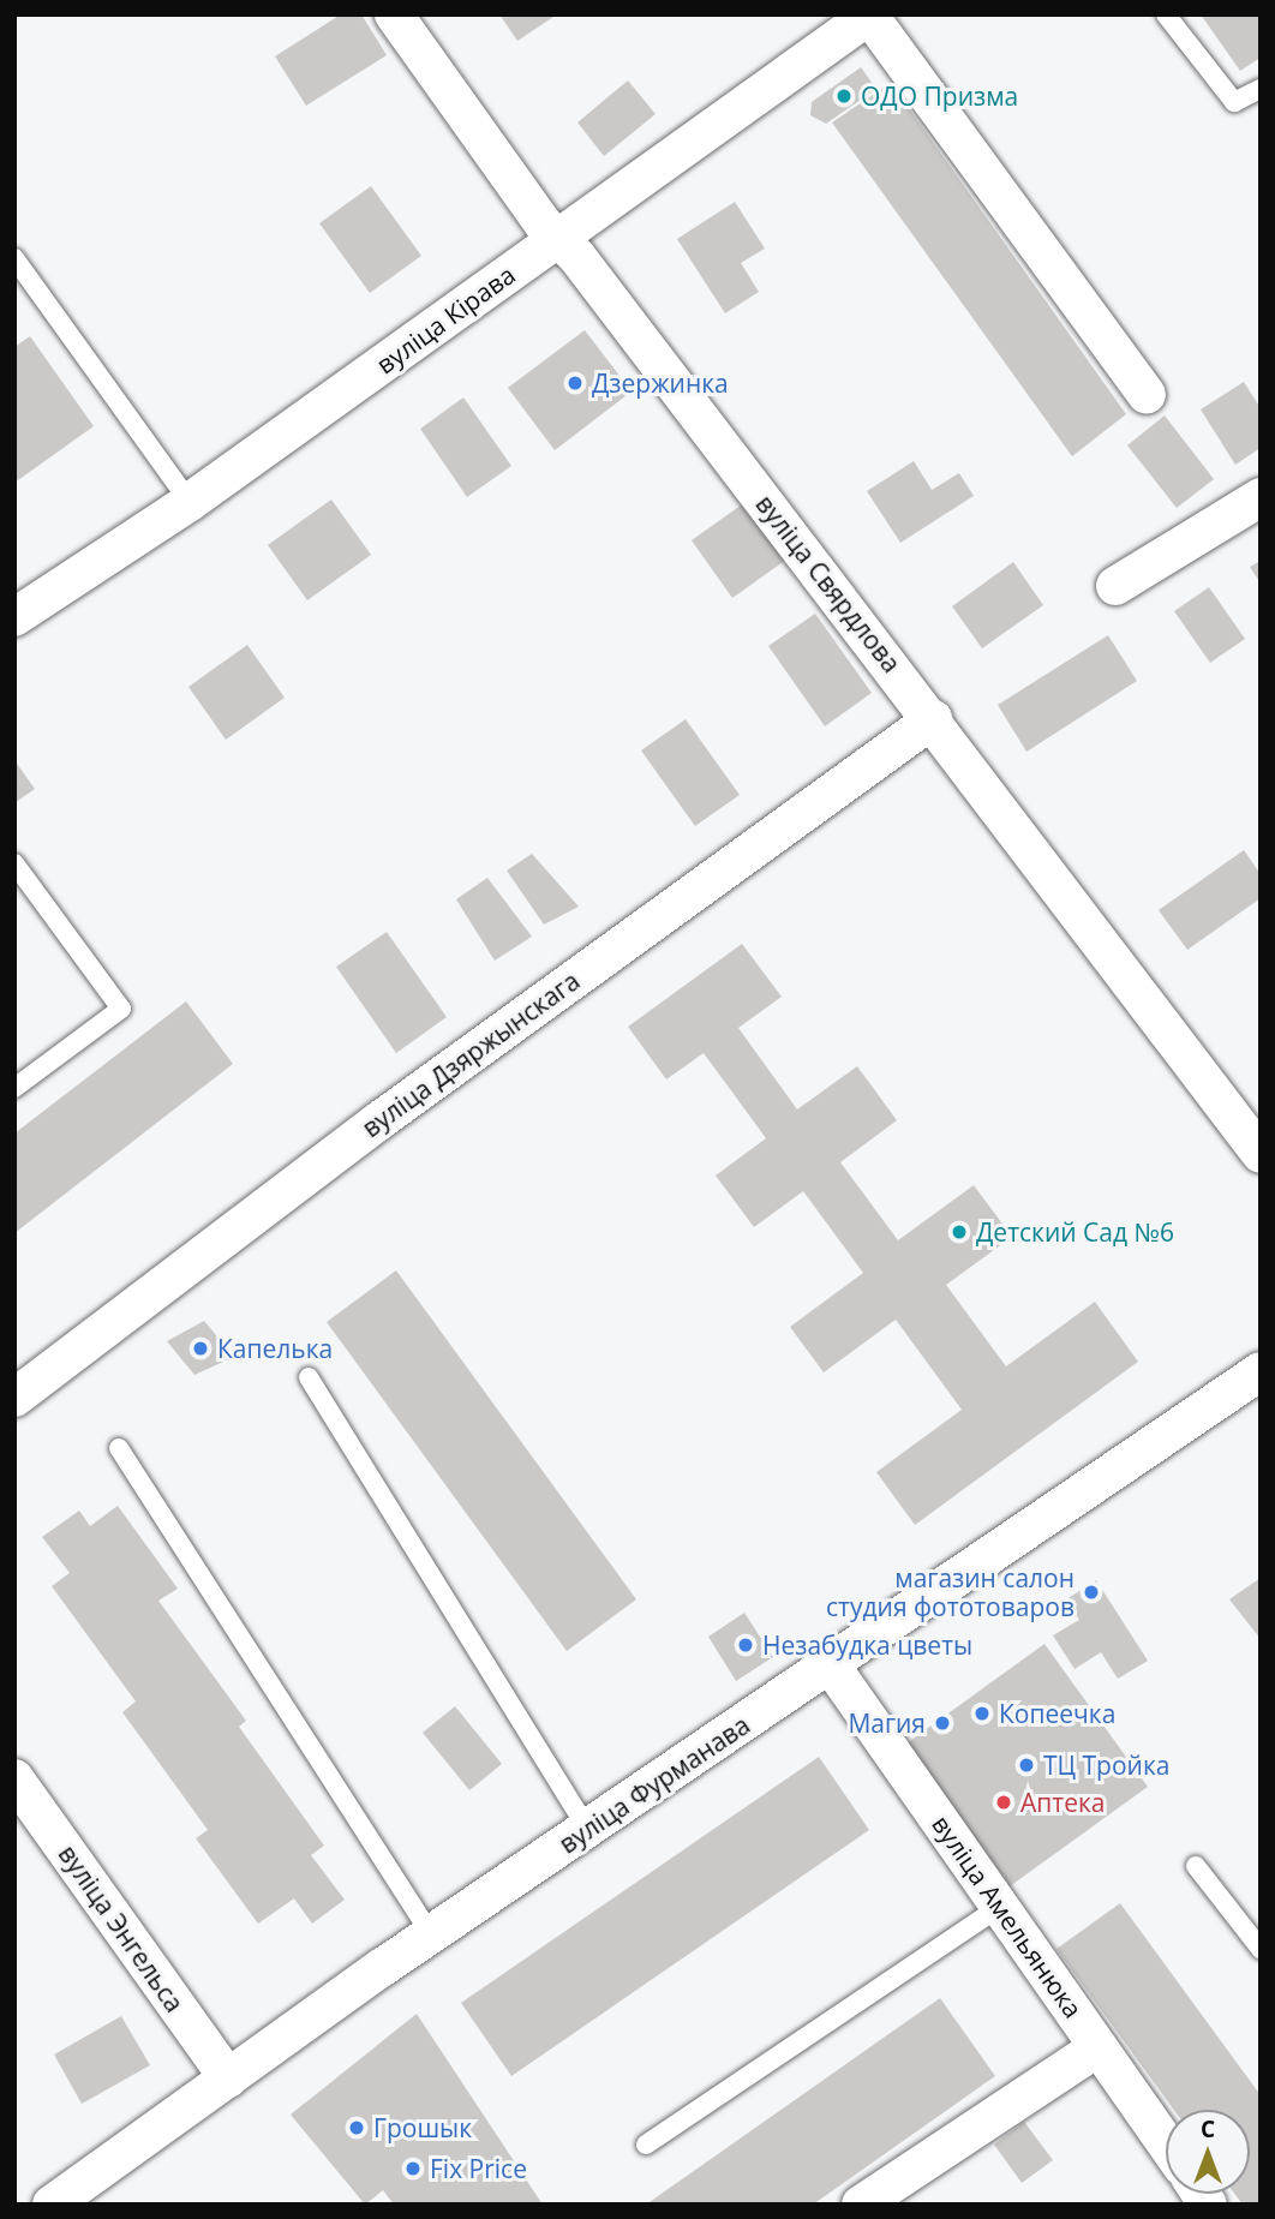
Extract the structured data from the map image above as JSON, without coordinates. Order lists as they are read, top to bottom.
{
  "streets": {
    "street": [
      "вуліца Кірава",
      "вуліца Свярдлова",
      "вуліца Дзяржынскага",
      "вуліца Фурманава",
      "вуліца Амельянюка",
      "вуліца Энгельса"
    ]
  },
  "crossings": [
    ["вуліца Кірава", "вуліца Свярдлова"],
    ["вуліца Свярдлова", "вуліца Дзяржынскага"],
    ["вуліца Фурманава", "вуліца Амельянюка"],
    ["вуліца Фурманава", "вуліца Энгельса"]
  ],
  "places": [
    "ОДО Призма",
    "Дзержинка",
    "Детский Сад №6",
    "Капелька",
    "магазин салон студия фототоваров",
    "Незабудка цветы",
    "Копеечка",
    "Магия",
    "ТЦ Тройка",
    "Аптека",
    "Грошык",
    "Fix Price"
  ],
  "north": "top"
}
